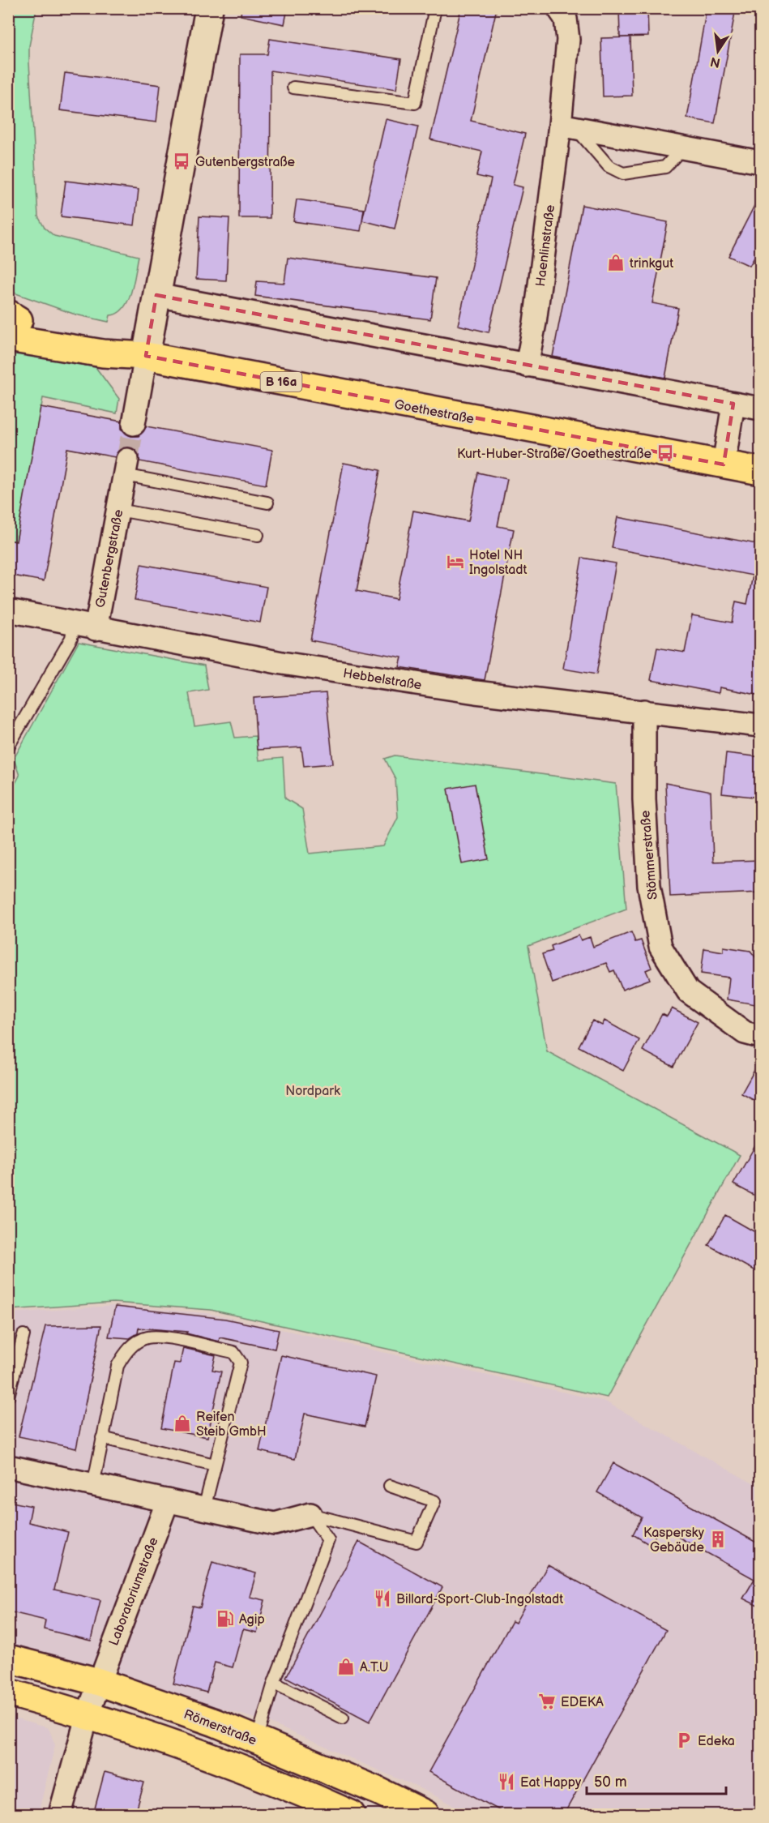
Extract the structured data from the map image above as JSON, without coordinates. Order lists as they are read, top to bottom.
{
  "streets": {
    "main road": ["B 16a", "Goethestraße", "Römerstraße"],
    "street": [
      "Haenlinstraße",
      "Gutenbergstraße",
      "Hebbelstraße",
      "Stömmerstraße",
      "Laboratoriumstraße"
    ]
  },
  "crossings": [
    ["B 16a", "Goethestraße"],
    ["Gutenbergstraße", "Hebbelstraße"],
    ["Hebbelstraße", "Stömmerstraße"],
    ["Laboratoriumstraße", "Römerstraße"]
  ],
  "parks": ["Nordpark"],
  "places": {
    "bus stop": ["Gutenbergstraße", "Kurt-Huber-Straße/Goethestraße"],
    "shop": ["trinkgut", "Reifen Steib GmbH", "A.T.U"],
    "hotel": ["Hotel NH Ingolstadt"],
    "building": ["Kaspersky Gebäude"],
    "restaurant": ["Billard-Sport-Club-Ingolstadt", "Eat Happy"],
    "fuel station": ["Agip"],
    "supermarket": ["EDEKA"],
    "parking": ["Edeka"]
  },
  "scale_bar": "50 m",
  "north": "bottom"
}
